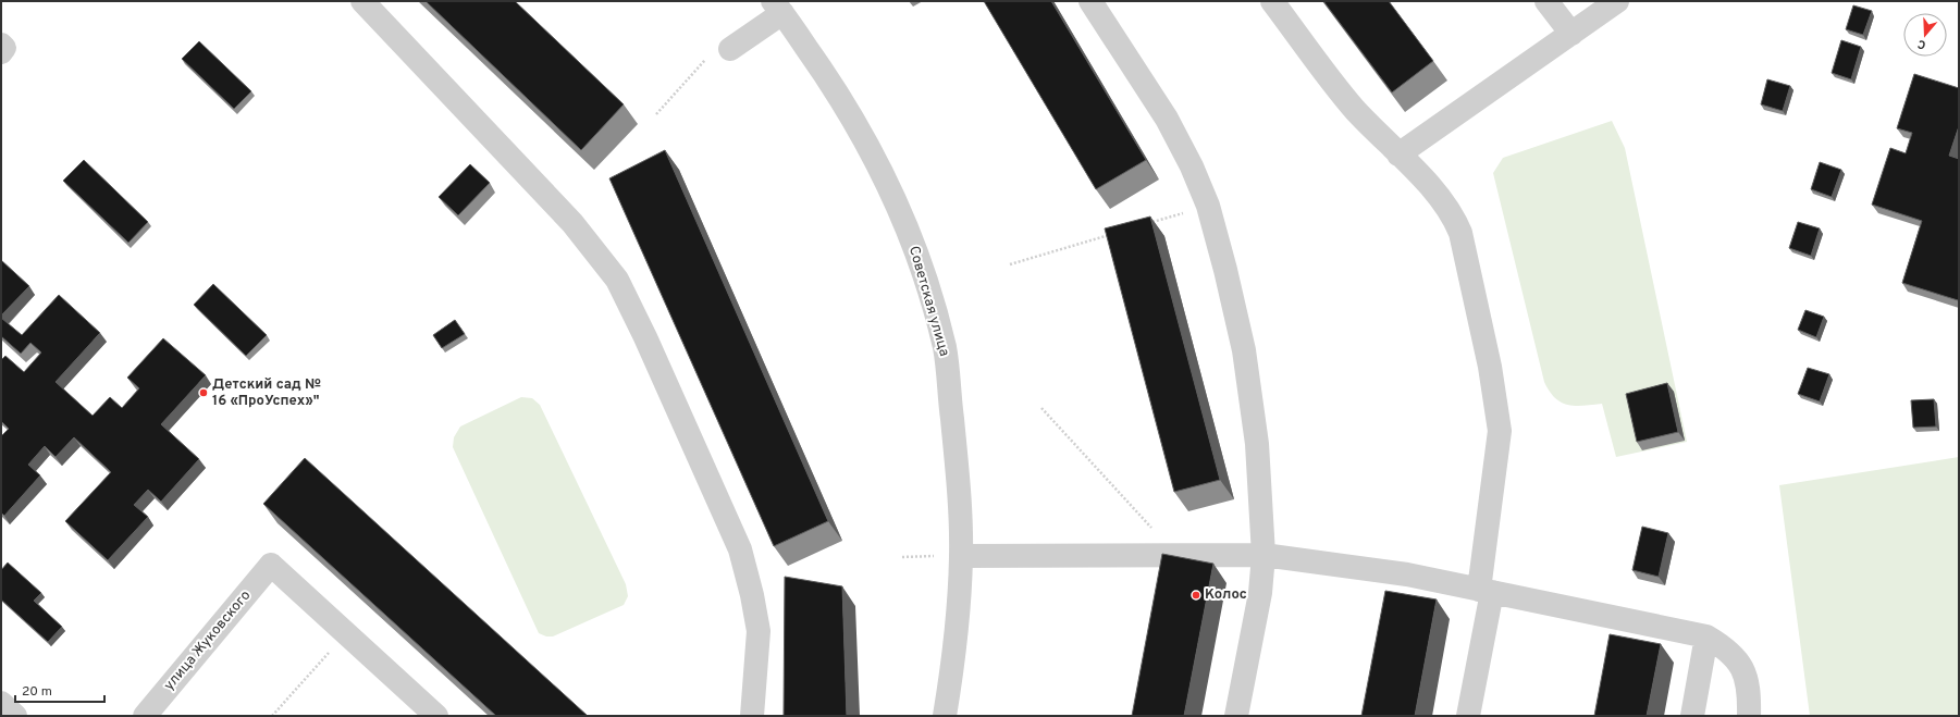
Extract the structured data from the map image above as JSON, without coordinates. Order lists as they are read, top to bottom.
{
  "streets": {
    "street": ["Советская улица", "улица Жуковского"]
  },
  "places": ["Детский сад № 16 «ПроУспех»\"", "Колос"],
  "scale_bar": "20 m",
  "north": "bottom"
}
